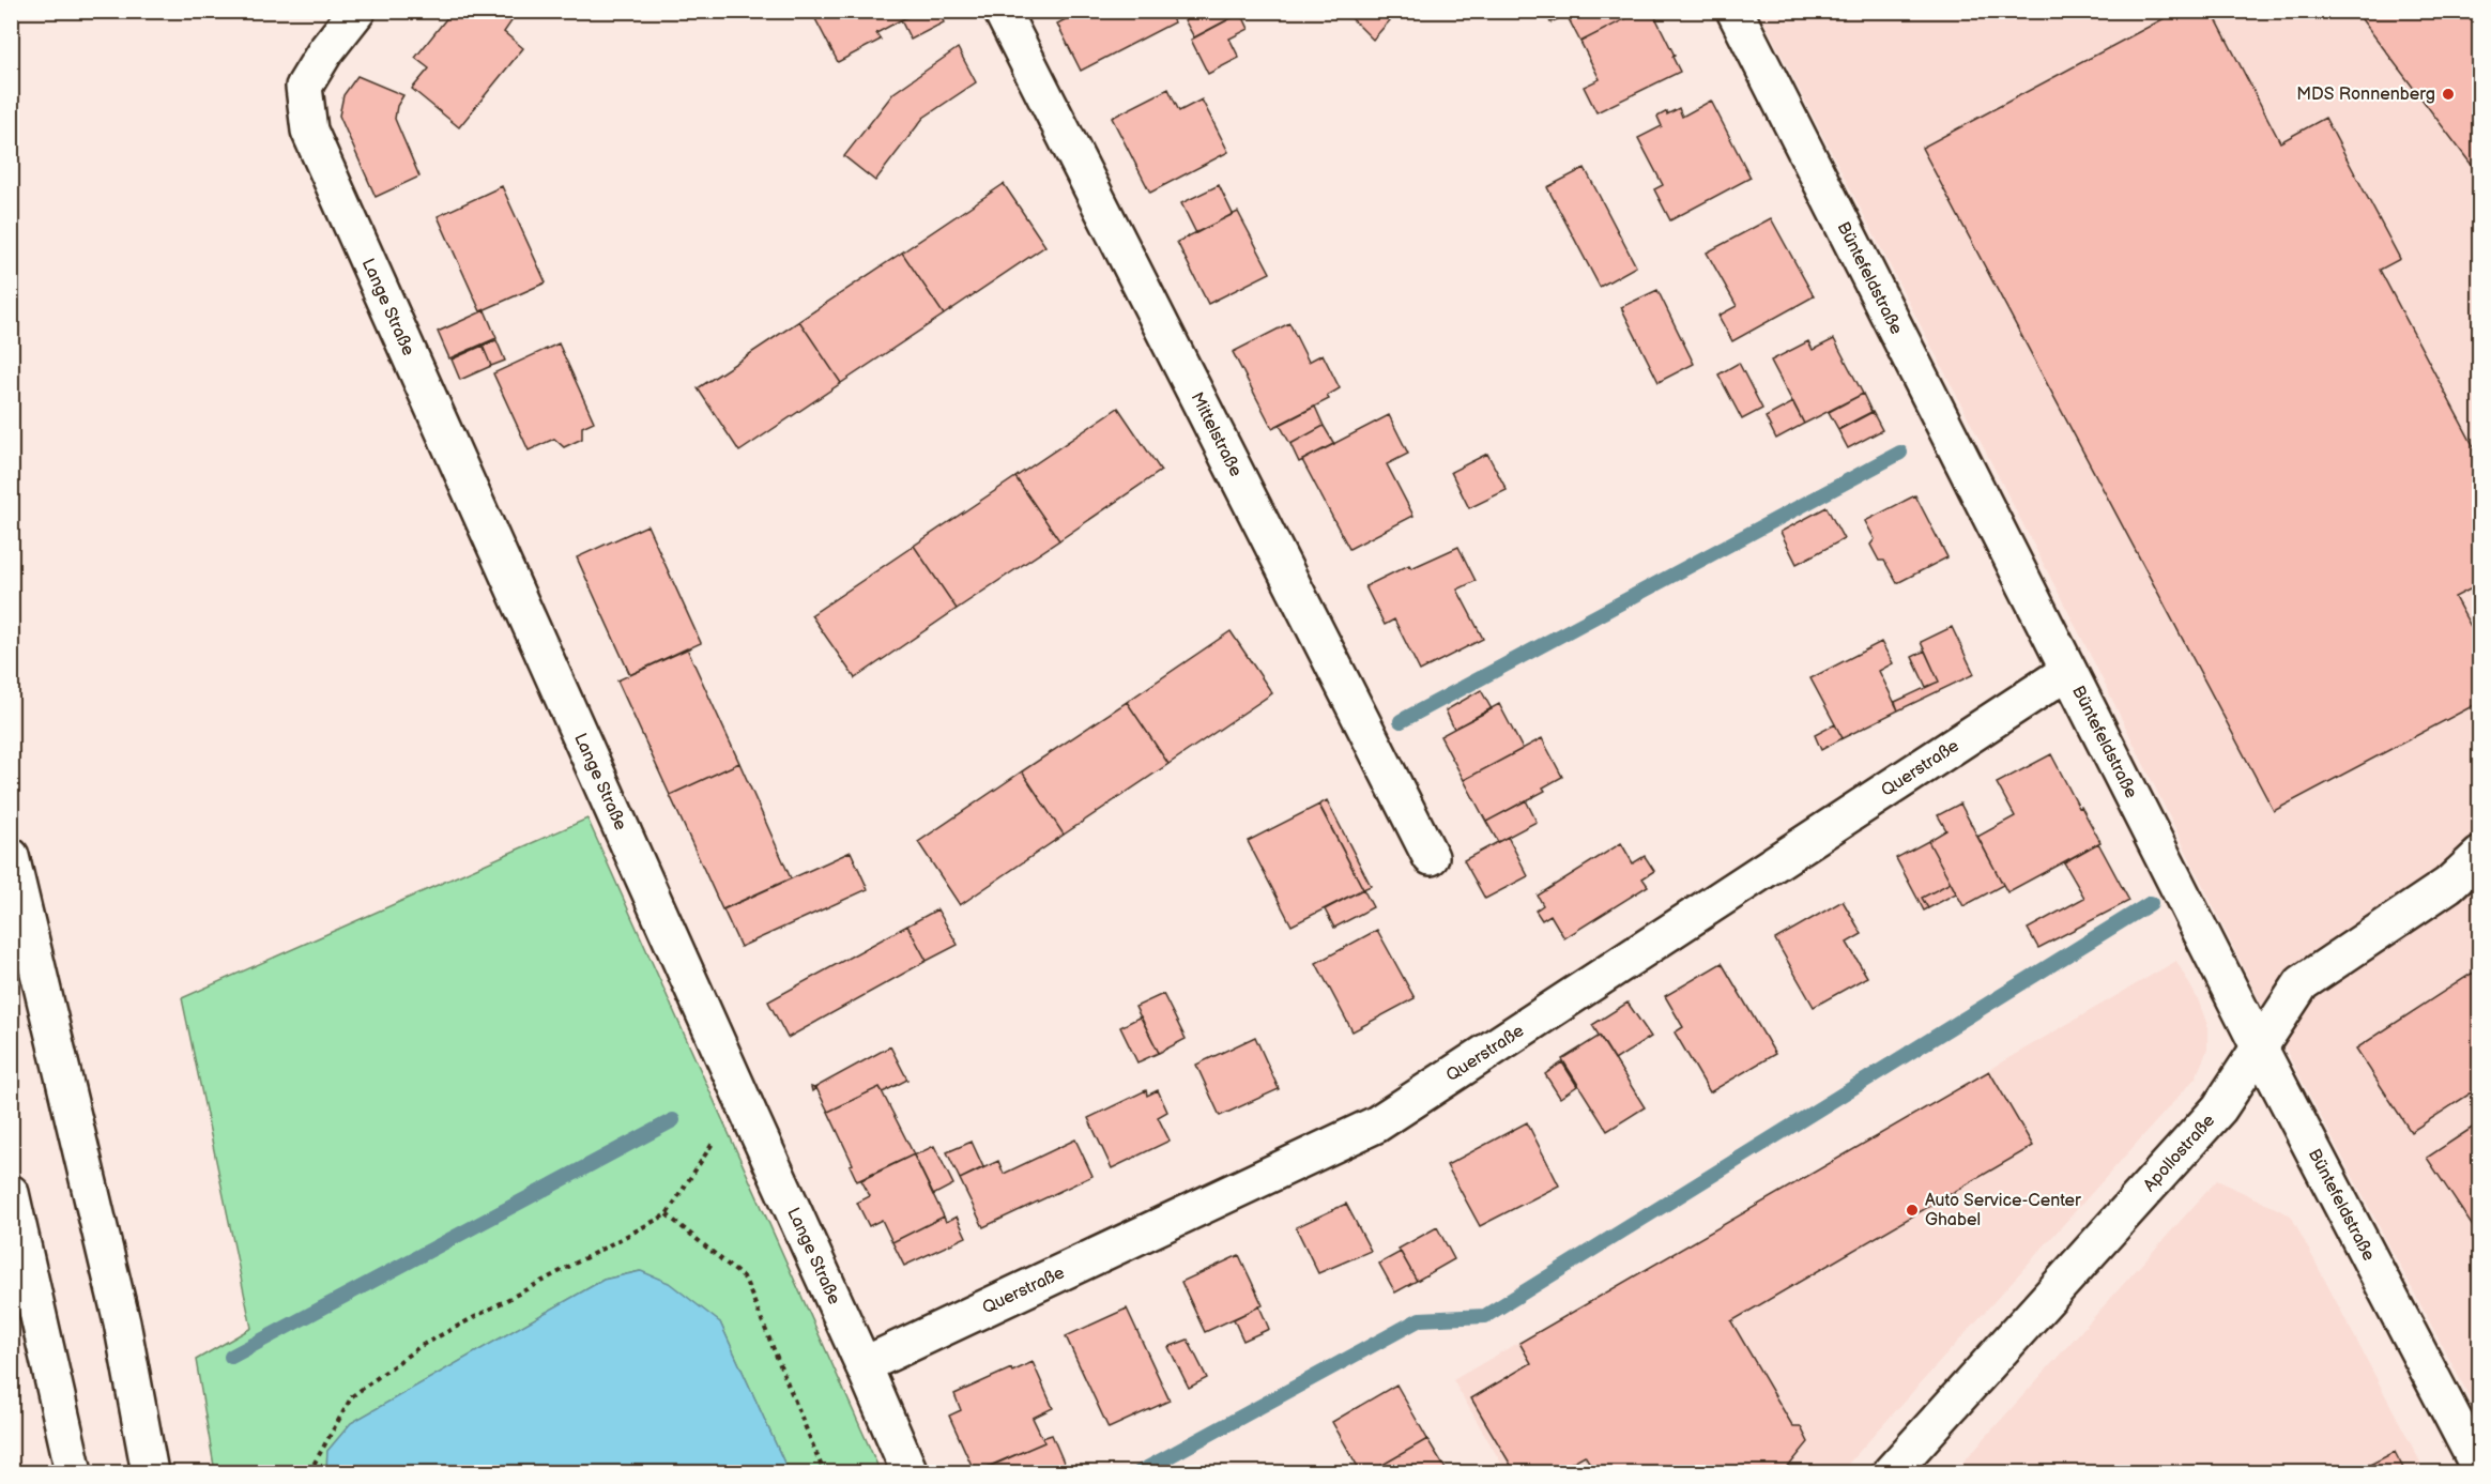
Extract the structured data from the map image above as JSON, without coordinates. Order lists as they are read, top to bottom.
{
  "streets": {
    "main road": [
      "Büntefeldstraße",
      "Lange Straße",
      "Mittelstraße",
      "Querstraße",
      "Apollostraße"
    ]
  },
  "crossings": [
    ["Büntefeldstraße", "Querstraße"],
    ["Büntefeldstraße", "Apollostraße"],
    ["Lange Straße", "Querstraße"]
  ],
  "places": ["MDS Ronnenberg", "Auto Service-Center Ghabel"]
}
